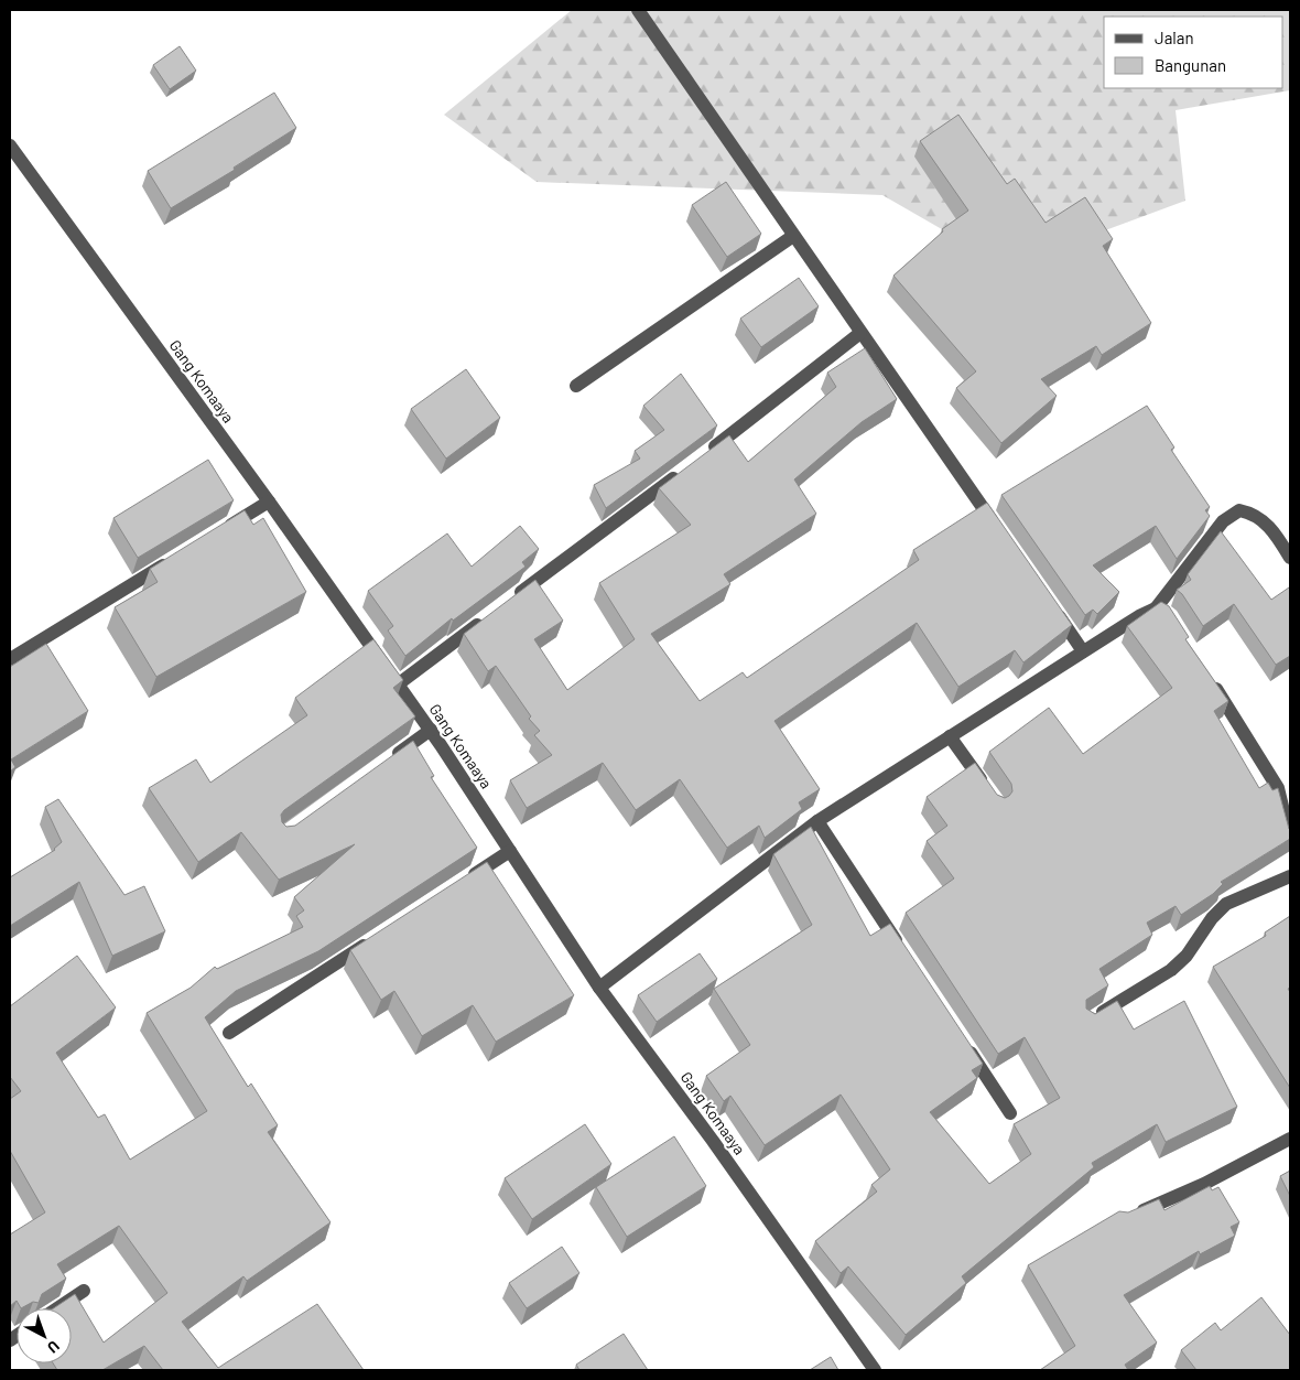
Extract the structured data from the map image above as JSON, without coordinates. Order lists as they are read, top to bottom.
{
  "streets": {
    "street": ["Gang Komaaya"]
  },
  "legend": ["Jalan", "Bangunan"],
  "north": "bottom right"
}
